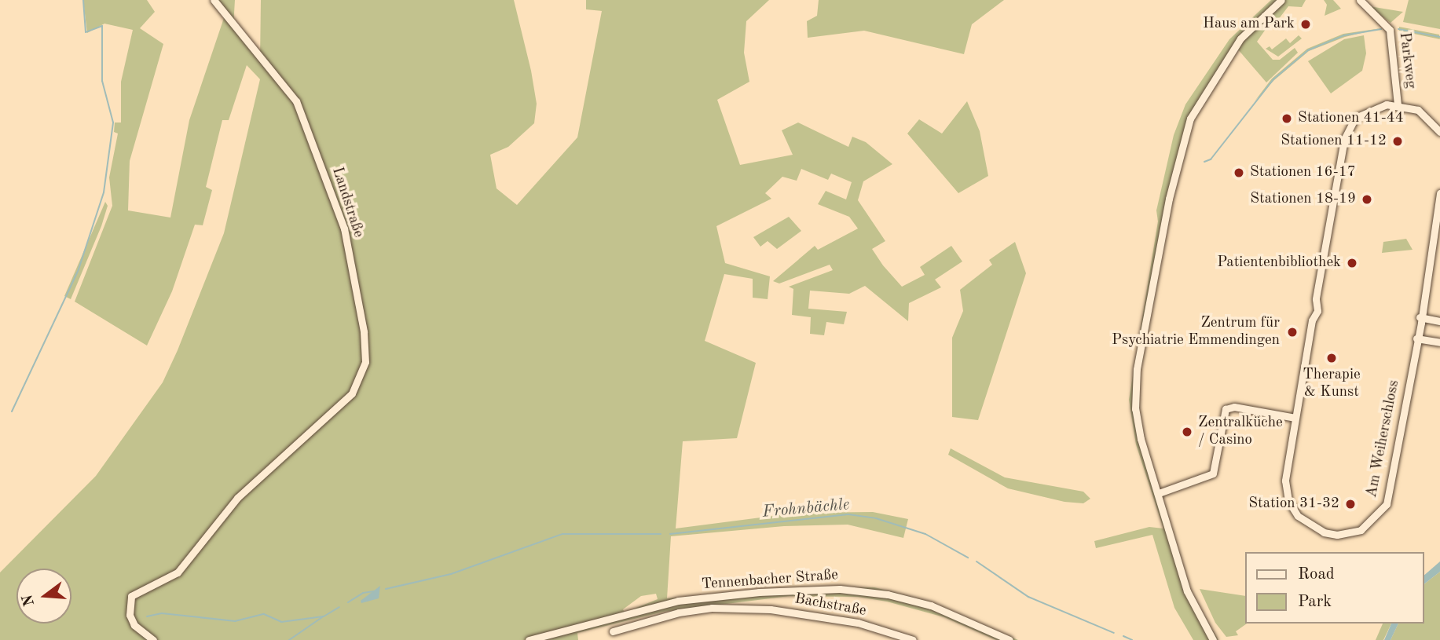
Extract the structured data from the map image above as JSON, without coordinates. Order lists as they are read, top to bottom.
{
  "streets": {
    "street": [
      "Parkweg",
      "Landstraße",
      "Am Weiherschloss",
      "Tennenbacher Straße",
      "Bachstraße"
    ]
  },
  "crossings": [
    ["Parkweg", "Am Weiherschloss"]
  ],
  "water": ["Frohnbächle"],
  "places": [
    "Haus am Park",
    "Stationen 41-44",
    "Stationen 11-12",
    "Stationen 16-17",
    "Stationen 18-19",
    "Patientenbibliothek",
    "Zentrum für Psychiatrie Emmendingen",
    "Therapie & Kunst",
    "Zentralküche / Casino",
    "Station 31-32"
  ],
  "legend": ["Road", "Park"],
  "north": "left"
}
